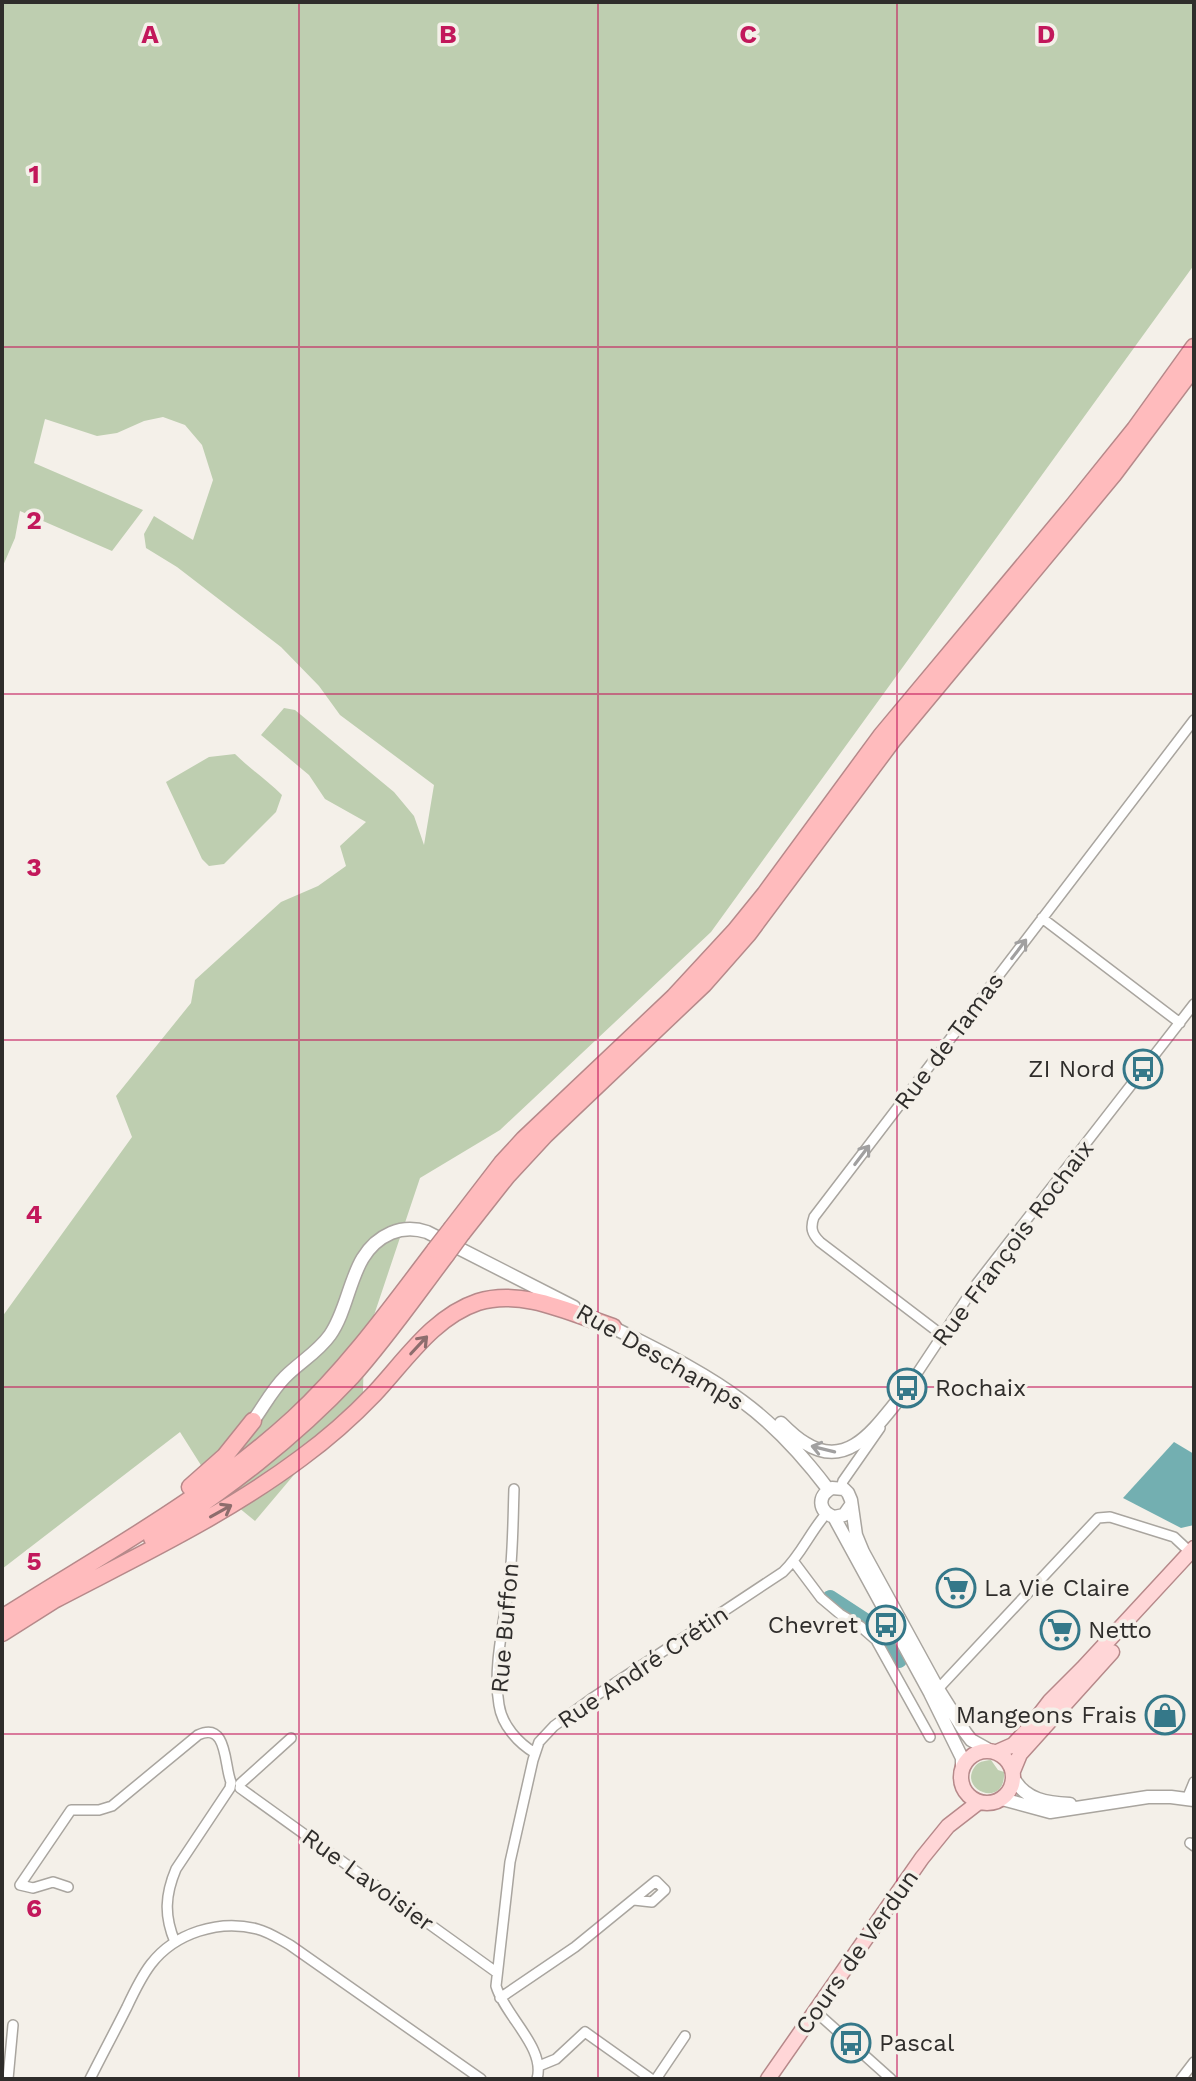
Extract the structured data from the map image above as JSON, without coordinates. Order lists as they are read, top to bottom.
{
  "streets": {
    "main road": ["Rue Deschamps", "Cours de Verdun"],
    "street": [
      "Rue de Tamas",
      "Rue François Rochaix",
      "Rue Buffon",
      "Rue André Crétin",
      "Rue Lavoisier"
    ]
  },
  "crossings": [
    ["Rue de Tamas", "Rue François Rochaix"],
    ["Rue François Rochaix", "Rue Deschamps"],
    ["Rue François Rochaix", "Rue André Crétin"],
    ["Rue Deschamps", "Rue André Crétin"],
    ["Rue Buffon", "Rue André Crétin"],
    ["Rue André Crétin", "Rue Lavoisier"]
  ],
  "places": {
    "bus stop": [
      "ZI Nord",
      "Rochaix",
      "Chevret",
      "Pascal"
    ],
    "supermarket": ["La Vie Claire", "Netto"],
    "shop": ["Mangeons Frais"]
  },
  "grid": {
    "columns": [
      "A",
      "B",
      "C",
      "D"
    ],
    "rows": [
      "1",
      "2",
      "3",
      "4",
      "5",
      "6"
    ]
  }
}
